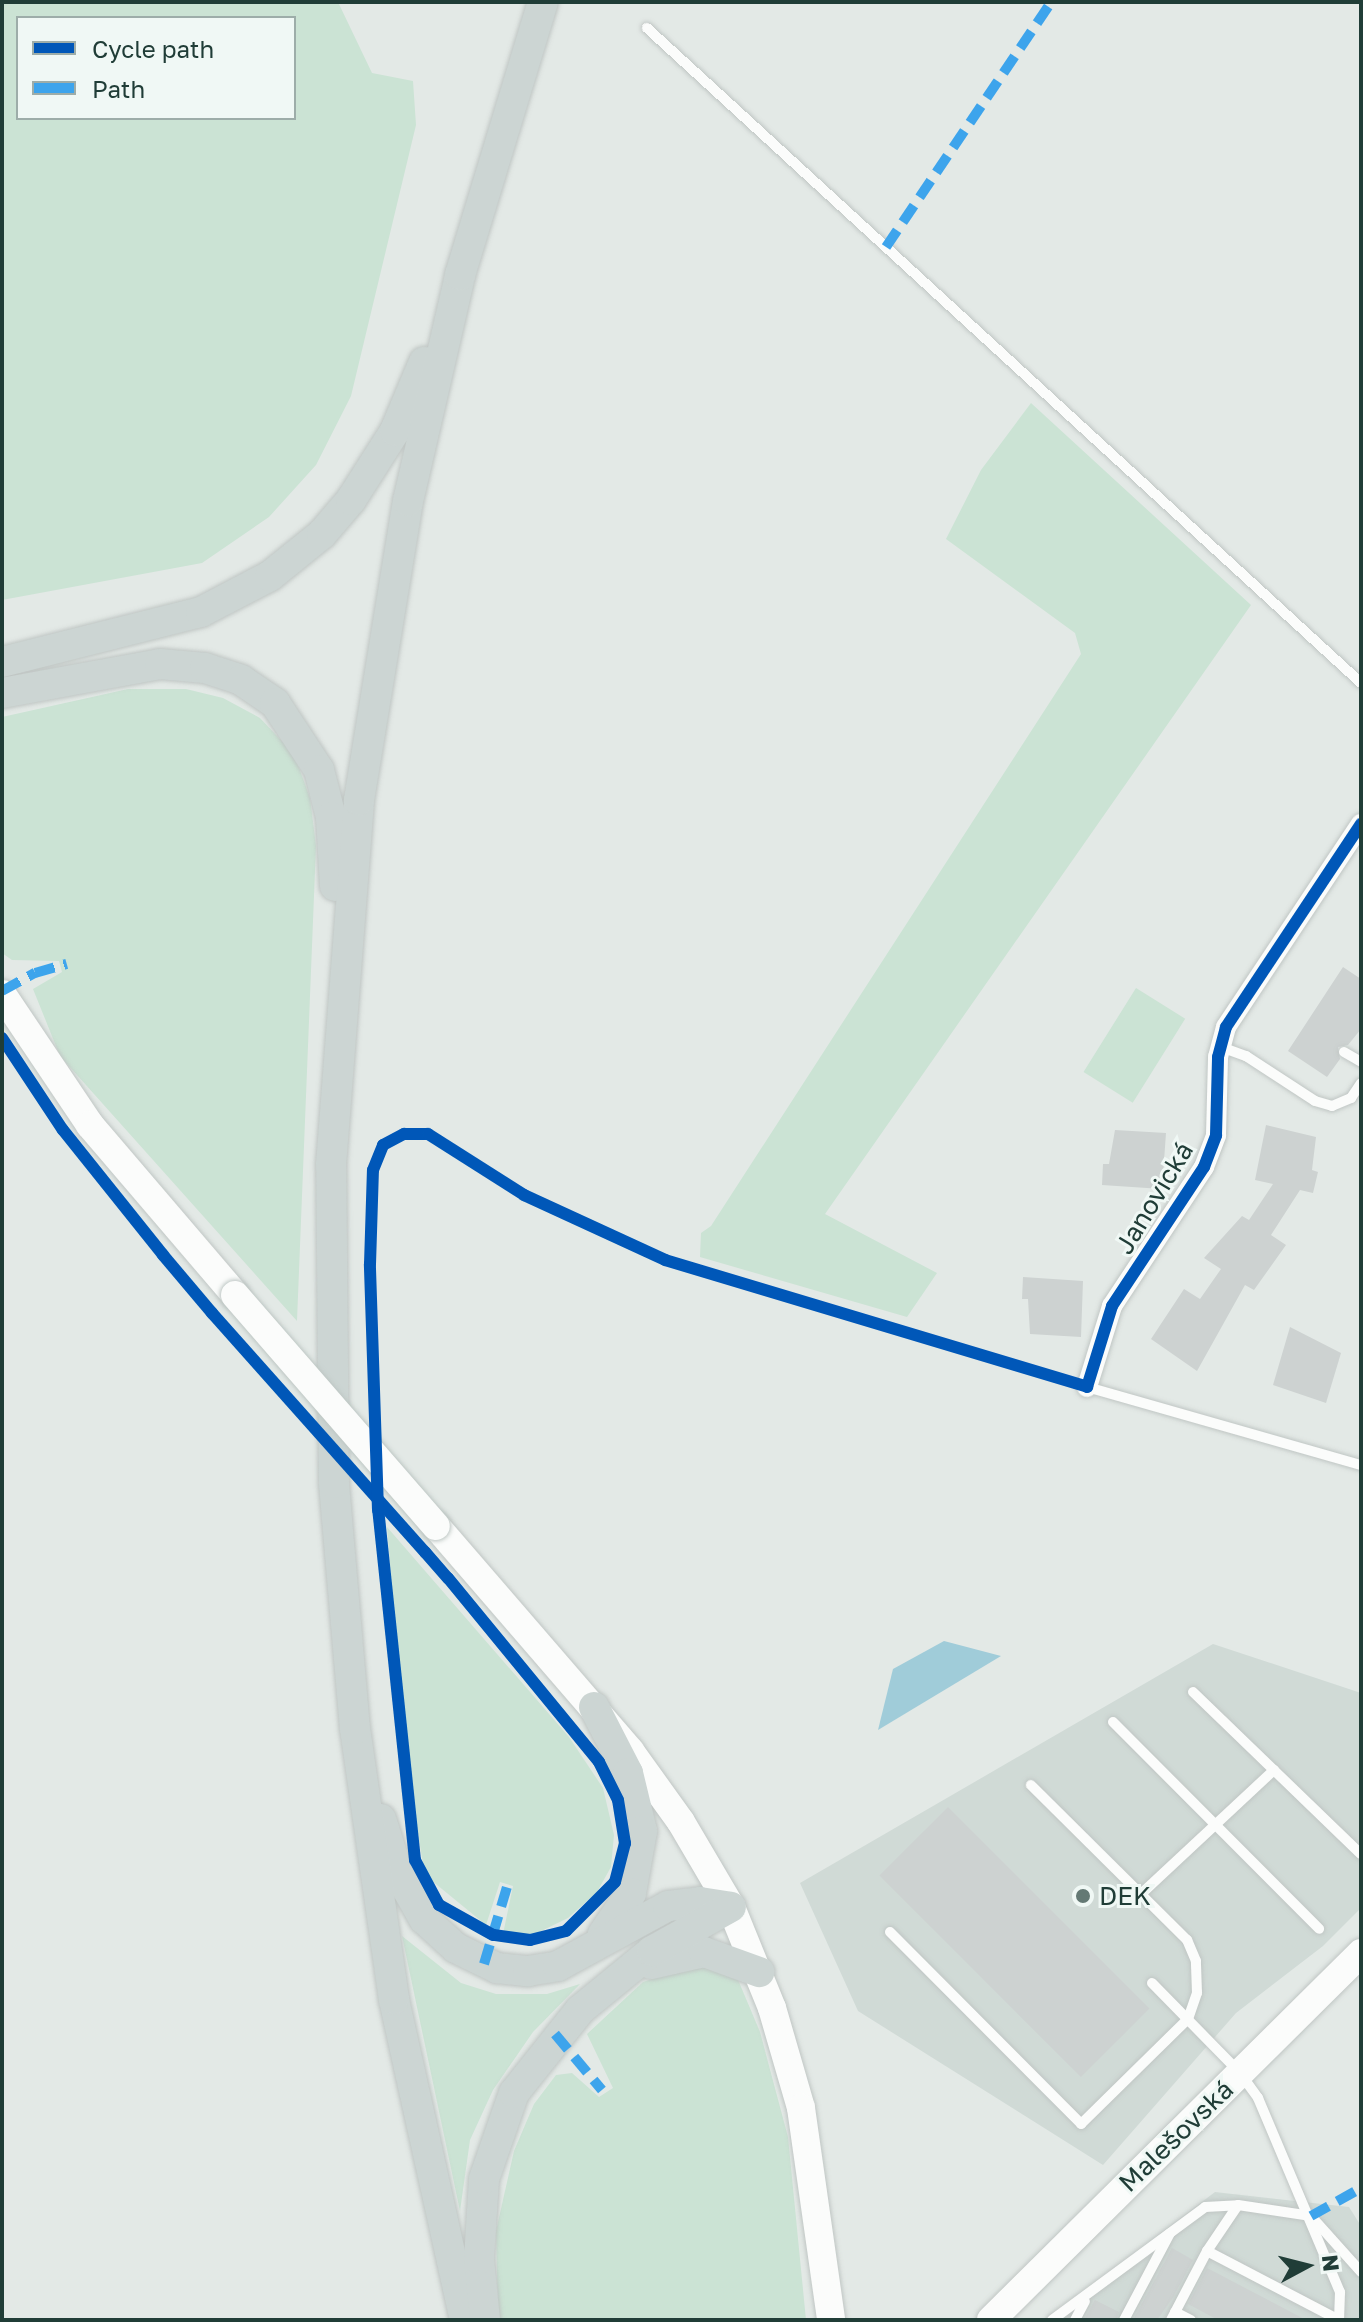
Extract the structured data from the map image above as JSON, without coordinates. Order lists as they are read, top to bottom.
{
  "streets": {
    "main road": ["Malešovská"],
    "street": ["Janovická"]
  },
  "places": ["DEK"],
  "legend": ["Cycle path", "Path"],
  "north": "right"
}
